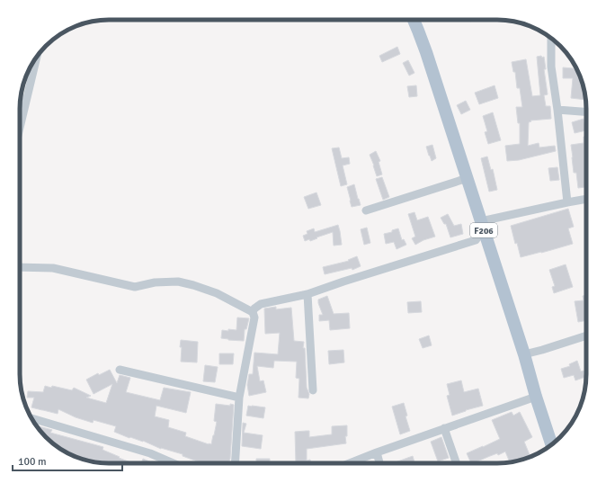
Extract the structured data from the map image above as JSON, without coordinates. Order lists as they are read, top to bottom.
{
  "streets": {
    "main road": ["F206"]
  },
  "scale_bar": "100 m"
}
